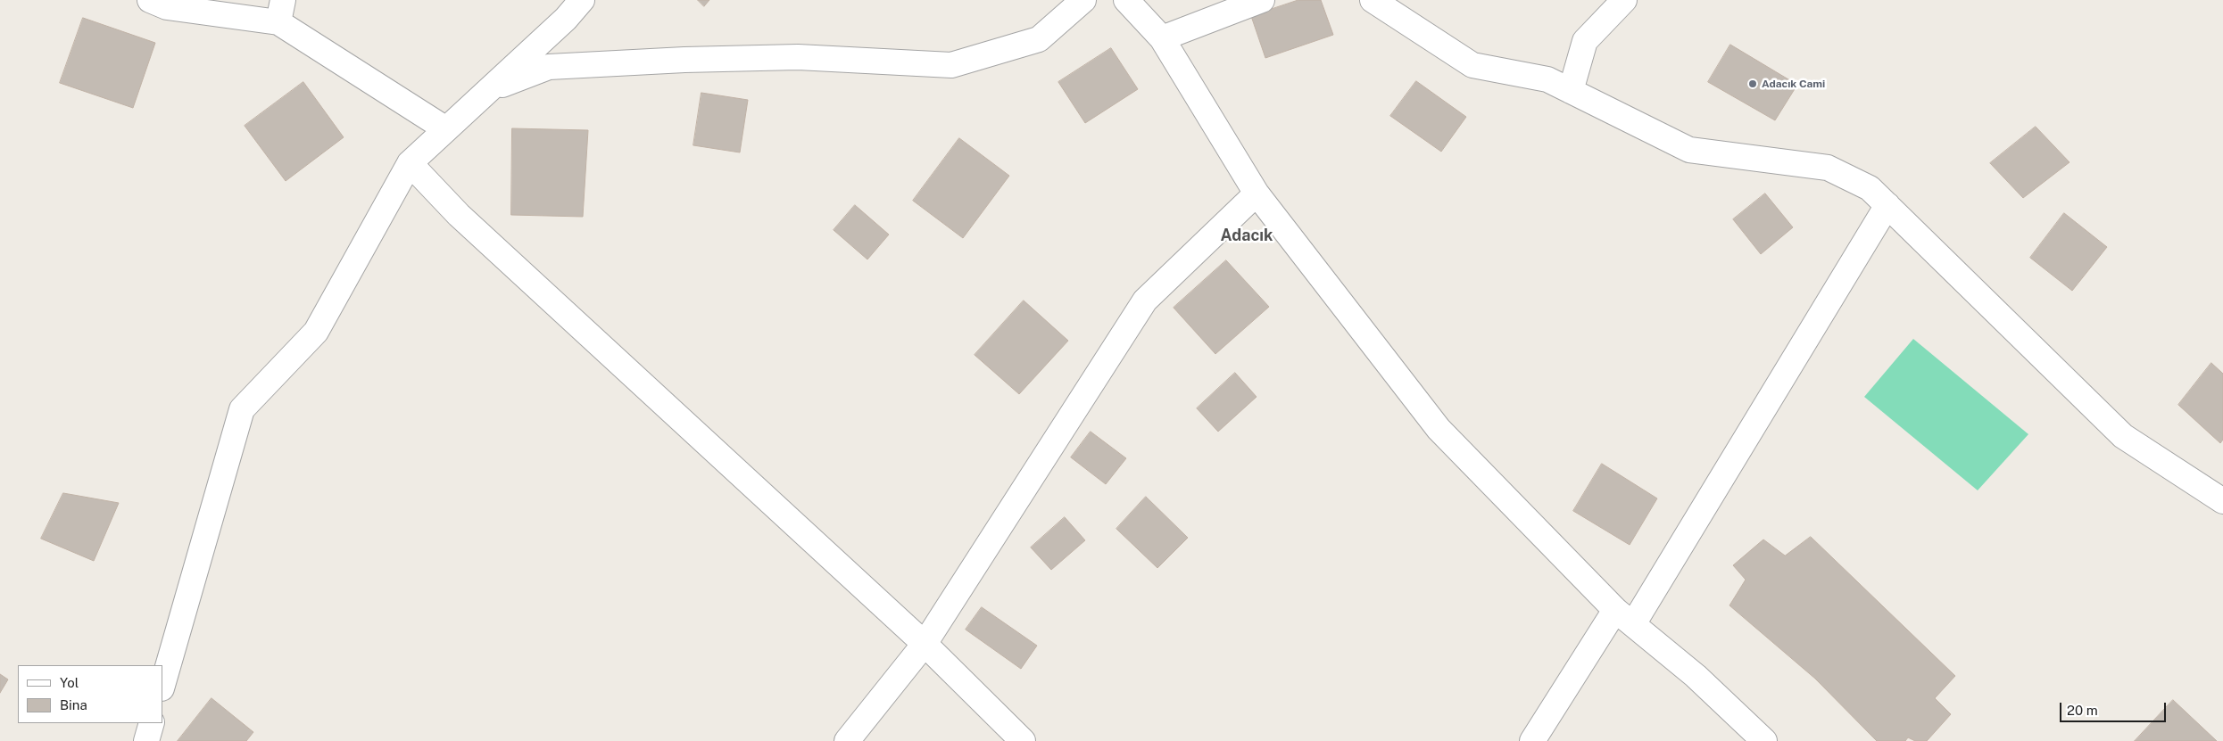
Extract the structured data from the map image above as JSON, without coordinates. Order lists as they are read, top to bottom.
{
  "districts": ["Adacık"],
  "places": ["Adacık Cami"],
  "legend": ["Yol", "Bina"],
  "scale_bar": "20 m"
}
